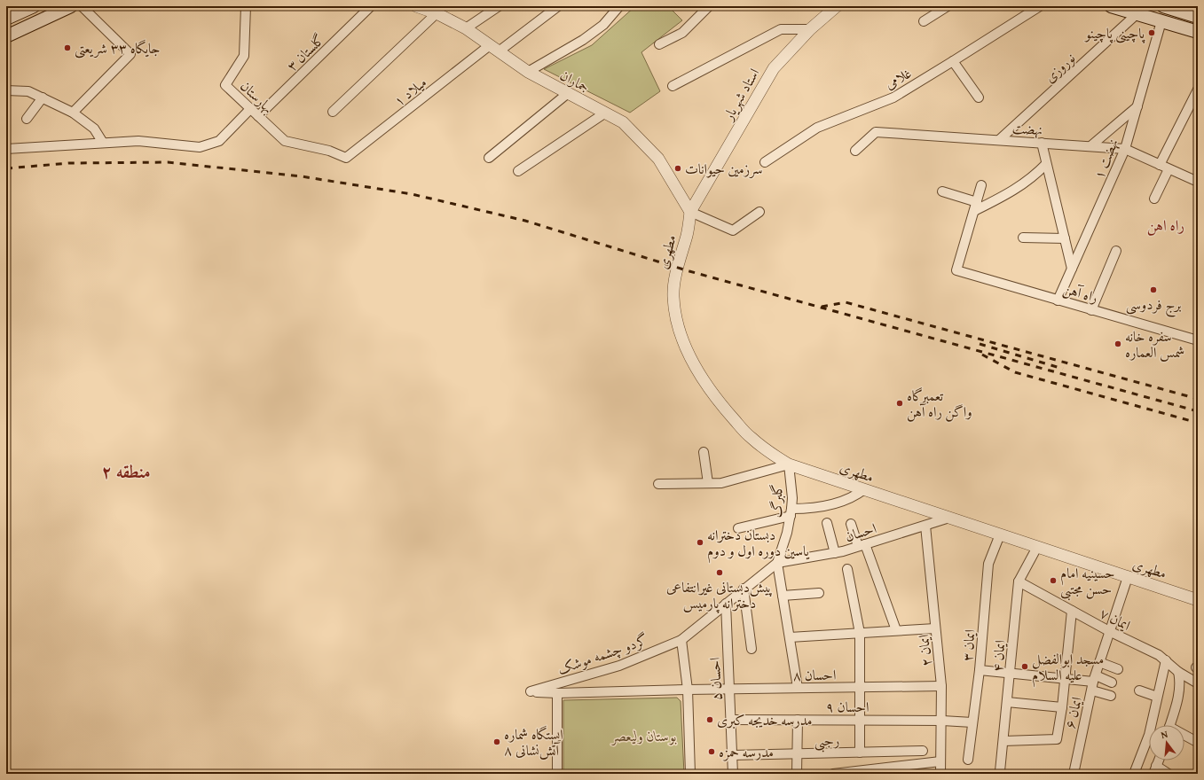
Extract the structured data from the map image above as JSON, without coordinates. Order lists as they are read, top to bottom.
{
  "streets": {
    "street": [
      "گلستان ۳",
      "نوروزی",
      "غلامی",
      "جماران",
      "میلاد ۱",
      "استاد شهریار",
      "بهارستان",
      "نهضت",
      "نهضت ۱",
      "مطهری",
      "راه آهن",
      "گلبرگ",
      "احسان",
      "ایمان ۷",
      "ایمان ۳",
      "ایمان ۲",
      "گردو چشمه موشک",
      "ایمان ۴",
      "احسان ۸",
      "احسان ۵",
      "احسان ۹",
      "ایمان ۶",
      "رجبی"
    ]
  },
  "crossings": [
    ["گلستان ۳", "بهارستان"],
    ["نوروزی", "نهضت"],
    ["جماران", "میلاد ۱"],
    ["جماران", "استاد شهریار"],
    ["جماران", "مطهری"],
    ["میلاد ۱", "بهارستان"],
    ["استاد شهریار", "مطهری"],
    ["نهضت", "نهضت ۱"],
    ["نهضت ۱", "راه آهن"],
    ["مطهری", "گلبرگ"],
    ["مطهری", "احسان"],
    ["مطهری", "ایمان ۳"],
    ["مطهری", "ایمان ۴"],
    ["مطهری", "ایمان ۶"],
    ["گلبرگ", "احسان"],
    ["احسان", "ایمان ۲"],
    ["ایمان ۷", "ایمان ۴"],
    ["ایمان ۷", "ایمان ۶"],
    ["ایمان ۳", "احسان ۹"],
    ["ایمان ۲", "احسان ۸"],
    ["ایمان ۲", "احسان ۹"],
    ["گردو چشمه موشک", "احسان ۸"],
    ["احسان ۸", "احسان ۵"],
    ["احسان ۵", "احسان ۹"],
    ["احسان ۵", "رجبی"]
  ],
  "districts": ["راه اهن", "منطقه ۲"],
  "parks": ["بوستان ولیعصر"],
  "places": [
    "پاچینی پاچینو",
    "جایگاه ۳۳ شریعتی",
    "سرزمین حیوانات",
    "برج فردوسی",
    "سفره خانه شمس العماره",
    "تعمیرگاه واگن راه آهن",
    "دبستان دخترانه یاسین دوره اول و دوم",
    "پیش‌دبستانی غیرانتفاعی دخترانه پارمیس",
    "حسینیه امام حسن مجتبی",
    "مسجد ابوالفضل علیه السلام",
    "مدرسه خدیجه کبری",
    "ایستگاه شماره ۸ آتش‌نشانی",
    "مدرسه حمزه"
  ],
  "north": "top"
}
